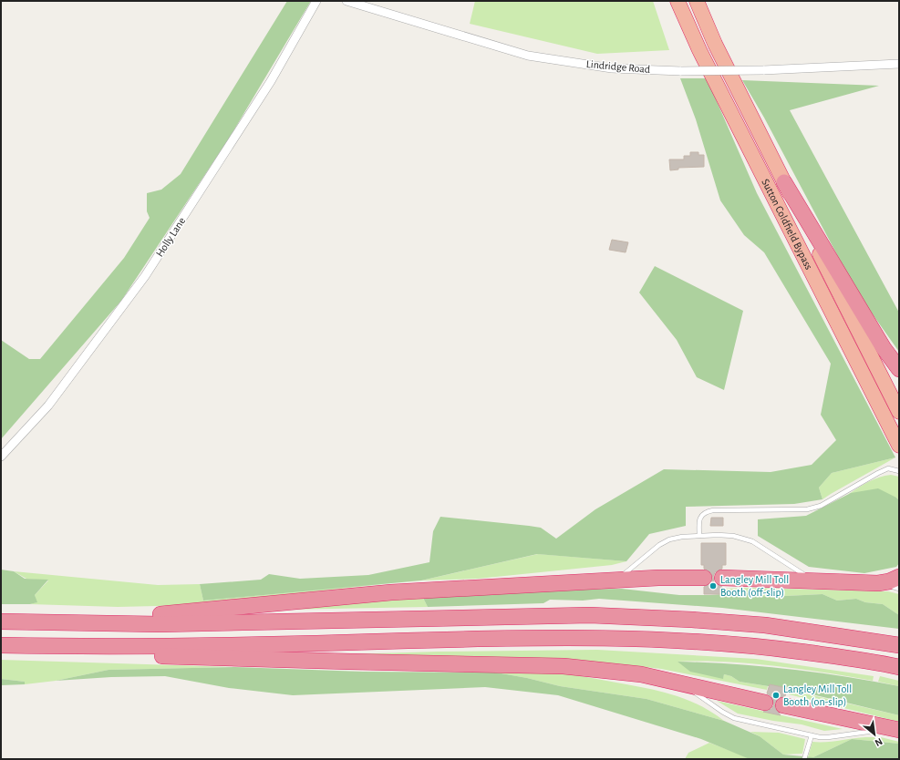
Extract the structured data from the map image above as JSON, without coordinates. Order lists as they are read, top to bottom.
{
  "streets": {
    "highway": ["Sutton Coldfield Bypass"],
    "street": ["Lindridge Road", "Holly Lane"]
  },
  "places": ["Langley Mill Toll Booth (off-slip)", "Langley Mill Toll Booth (on-slip)"],
  "north": "bottom right"
}
